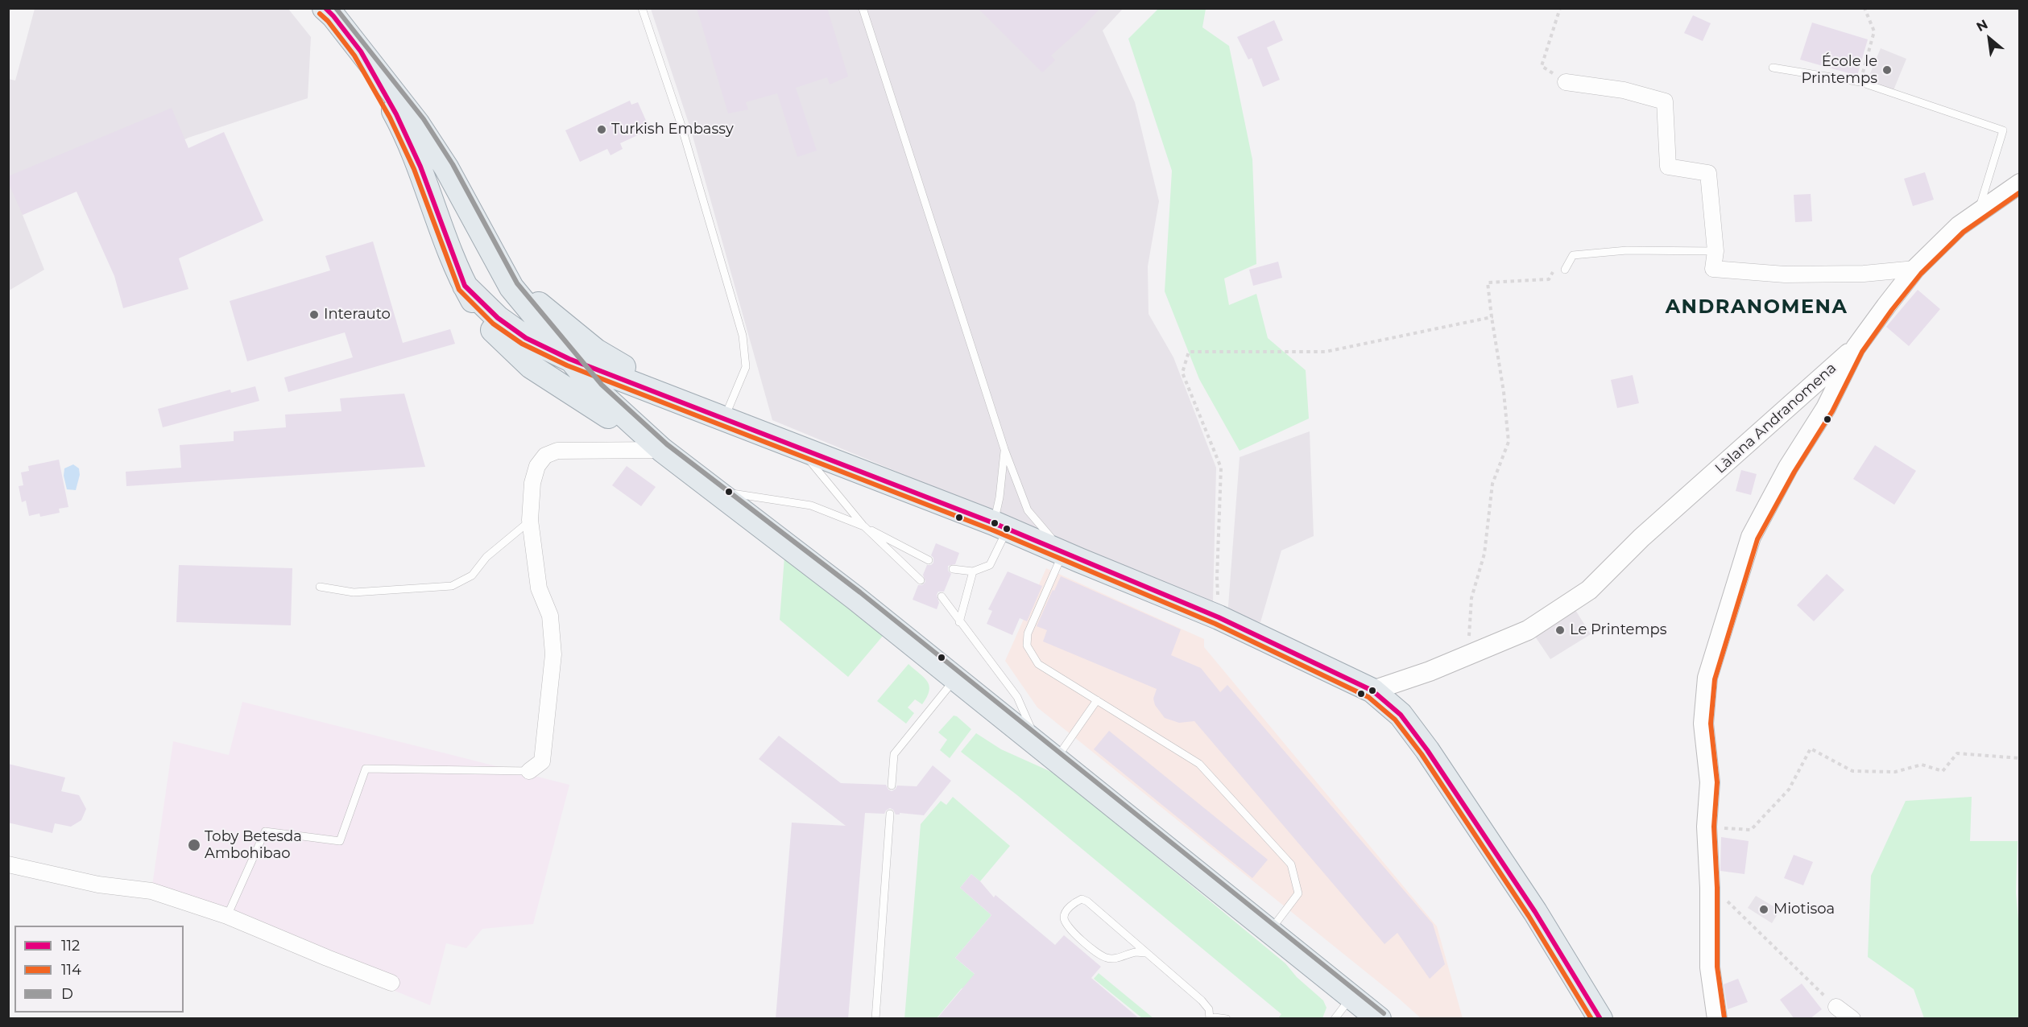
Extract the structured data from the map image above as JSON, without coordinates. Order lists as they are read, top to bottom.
{
  "streets": {
    "street": ["Làlana Andranomena"]
  },
  "districts": ["ANDRANOMENA"],
  "places": [
    "École le Printemps",
    "Turkish Embassy",
    "Interauto",
    "Le Printemps",
    "Toby Betesda Ambohibao",
    "Miotisoa"
  ],
  "lines": ["transit line 112", "transit line D", "transit line 114"],
  "legend": ["112", "114", "D"],
  "north": "top left"
}
